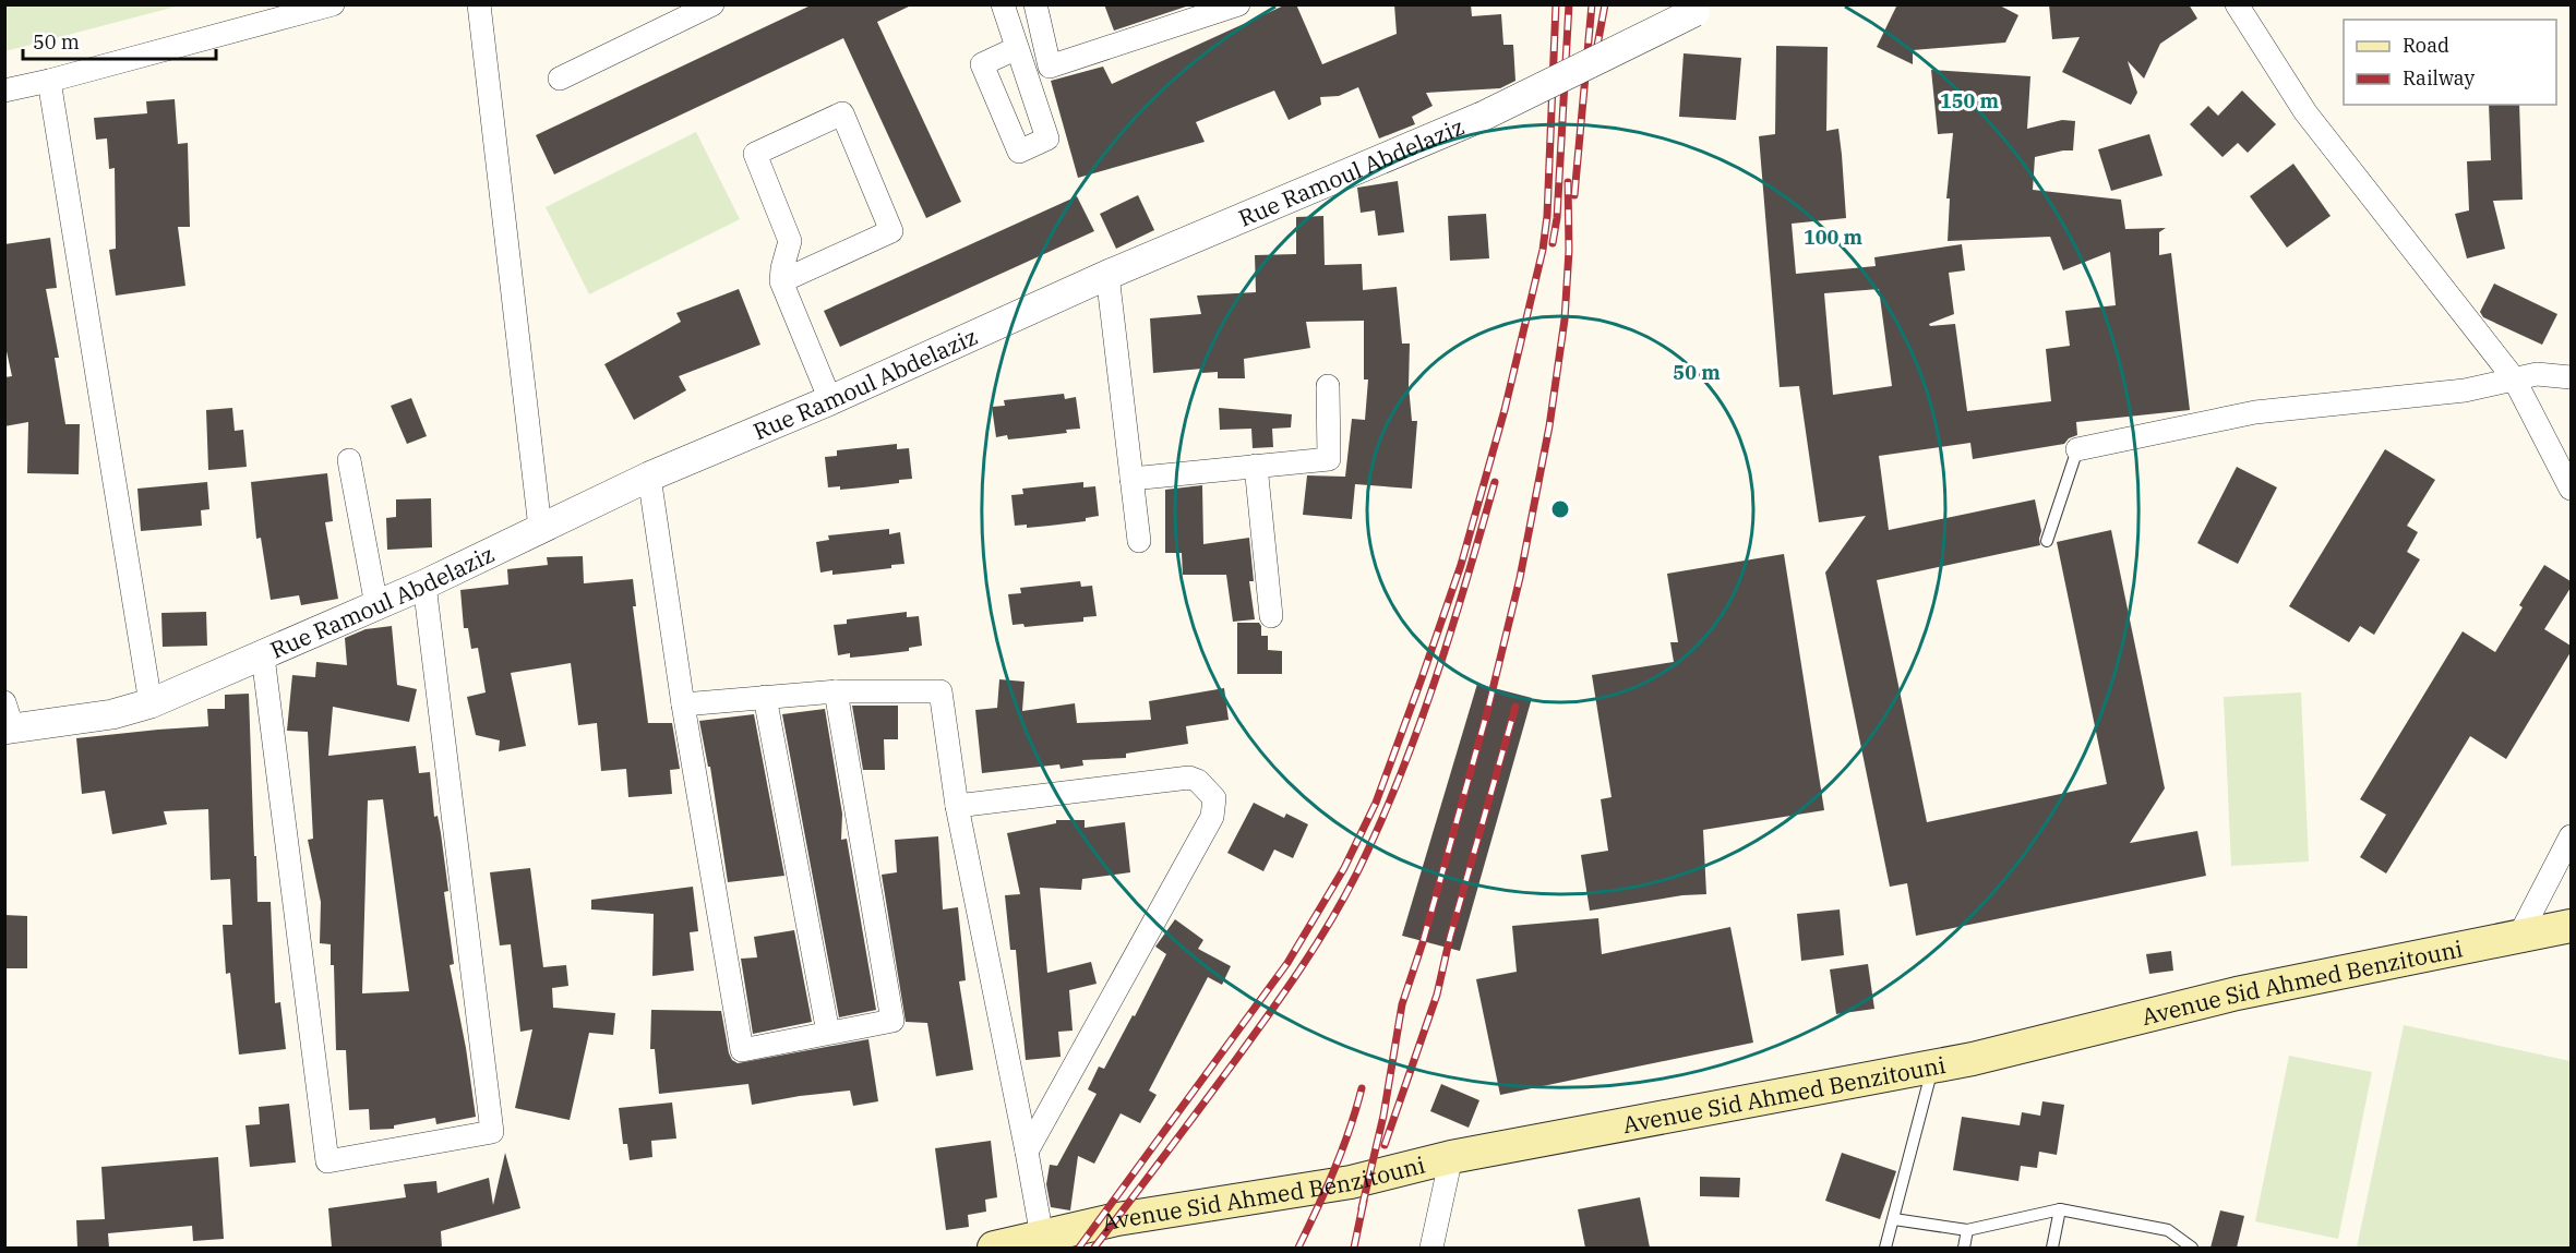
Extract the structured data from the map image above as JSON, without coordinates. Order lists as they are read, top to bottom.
{
  "streets": {
    "main road": ["Avenue Sid Ahmed Benzitouni"],
    "street": ["Rue Ramoul Abdelaziz"]
  },
  "legend": ["Road", "Railway"],
  "scale_bar": "50 m",
  "rings": ["150 m", "100 m", "50 m"]
}
